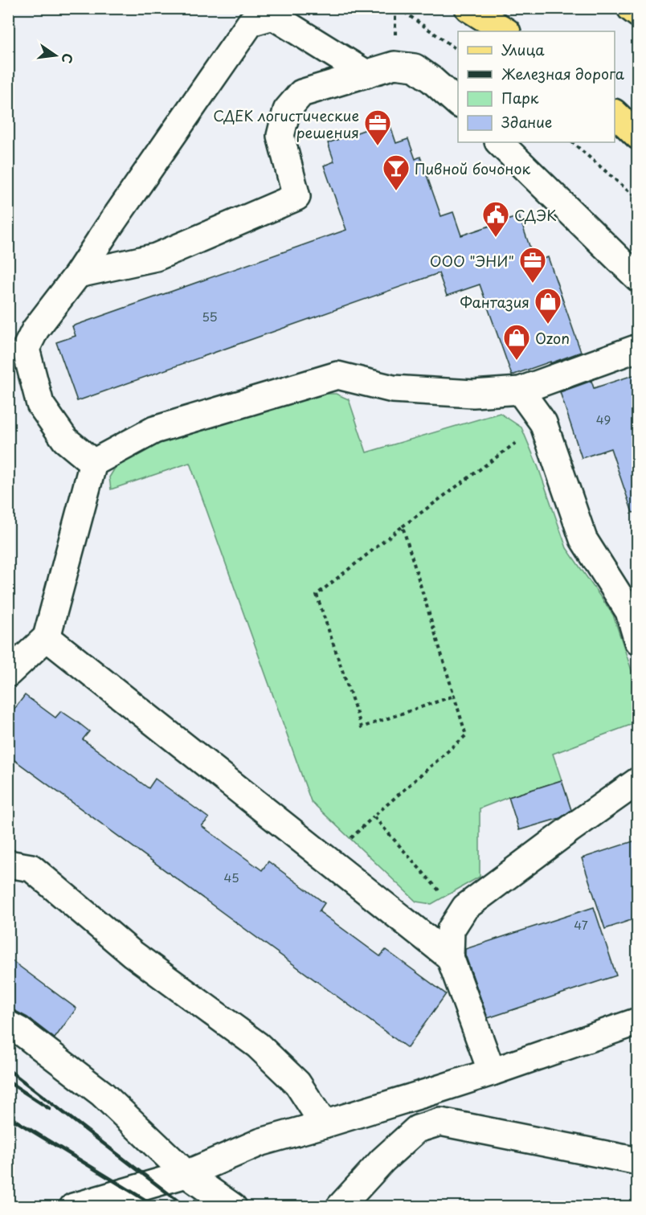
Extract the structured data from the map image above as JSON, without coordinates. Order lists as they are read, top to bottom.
{
  "places": {
    "office": ["СДЕК логистические решения", "ООО \"ЭНИ\""],
    "bar": ["Пивной бочонок"],
    "public building": ["СДЭК"],
    "shop": ["Фантазия", "Ozon"]
  },
  "house_numbers": [
    "55",
    "49",
    "45",
    "47"
  ],
  "legend": [
    "Улица",
    "Железная дорога",
    "Парк",
    "Здание"
  ],
  "north": "right"
}
